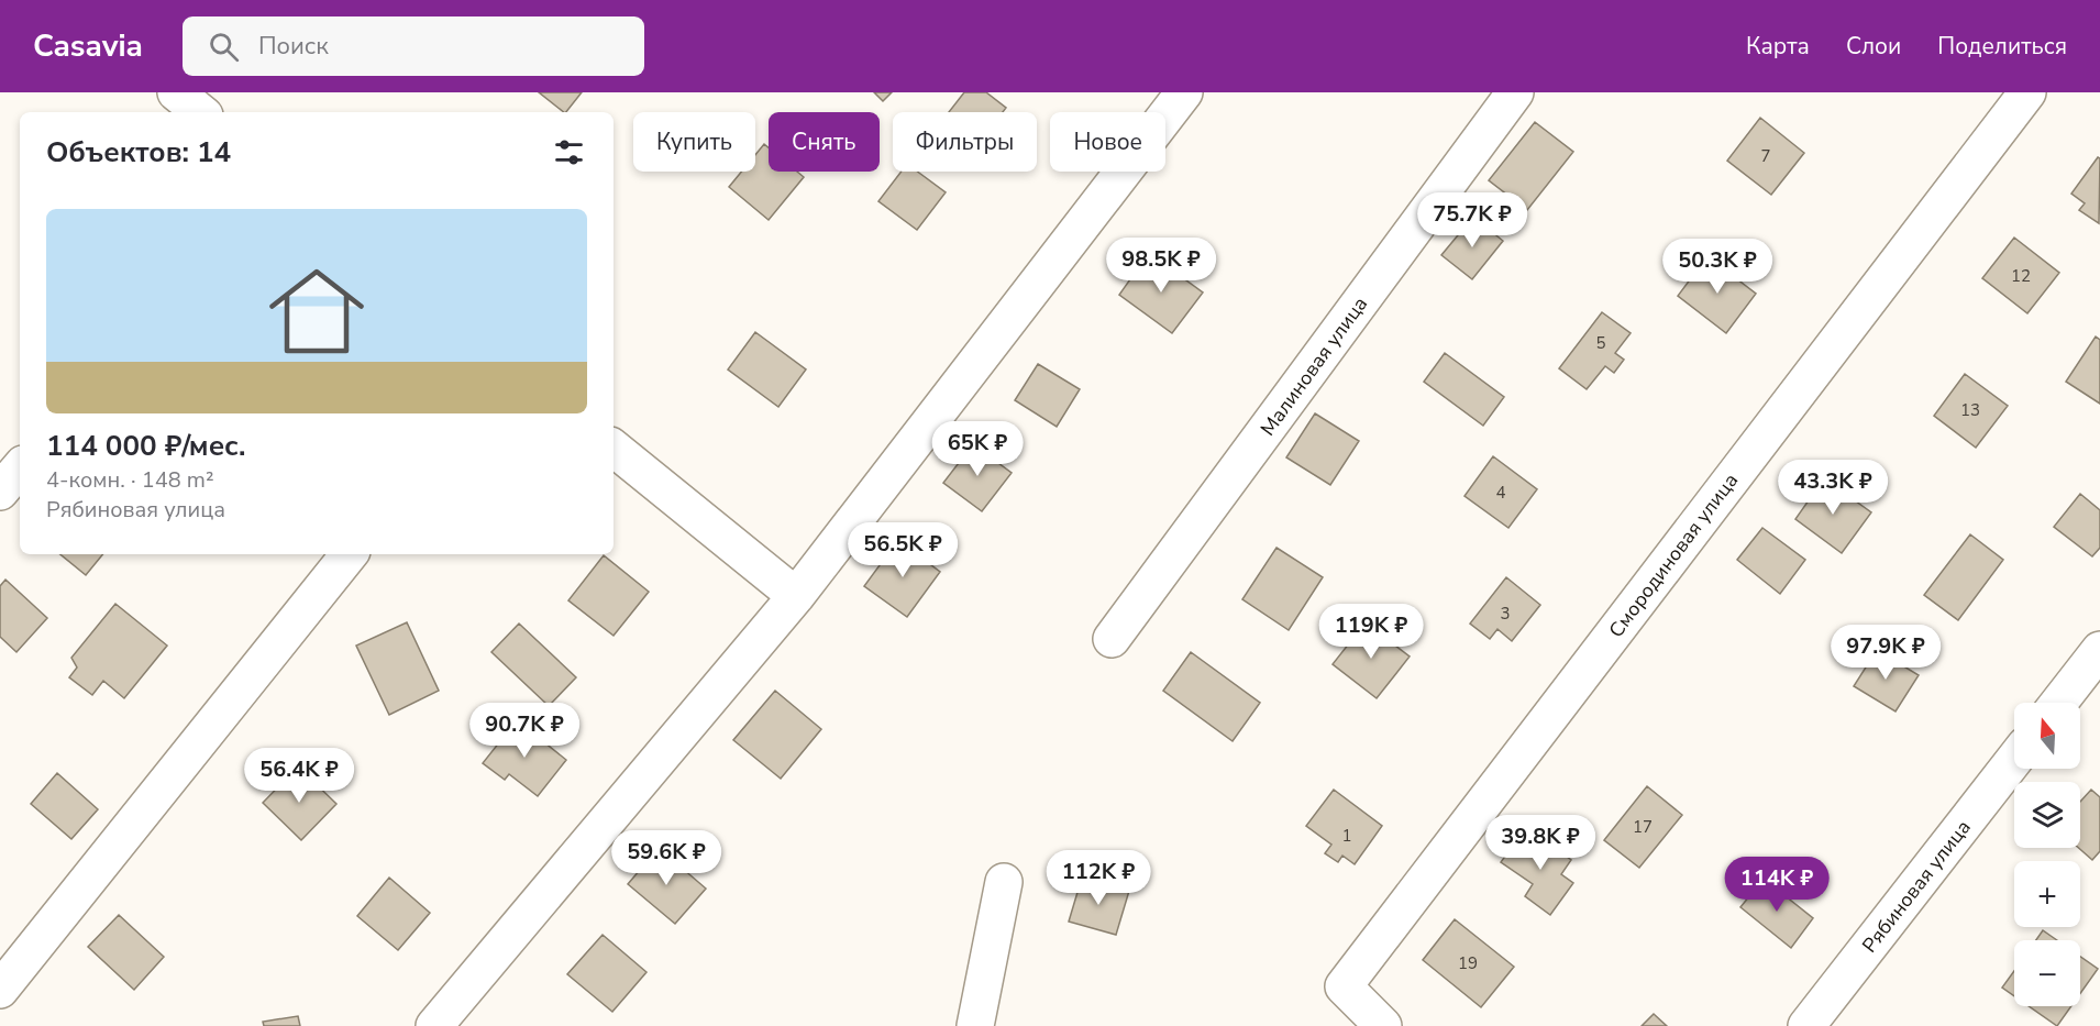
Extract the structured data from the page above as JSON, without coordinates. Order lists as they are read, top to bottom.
{
  "streets": {
    "street": ["Малиновая улица", "Смородиновая улица", "Рябиновая улица"]
  },
  "house_numbers": [
    "7",
    "12",
    "5",
    "13",
    "4",
    "3",
    "17",
    "1",
    "19"
  ],
  "north": "top",
  "page": {
    "header": "Casavia",
    "search": "Поиск",
    "nav": ["Карта", "Слои", "Поделиться"],
    "chip": [
      "Купить",
      "Снять",
      "Фильтры",
      "Новое"
    ],
    "heading": "Объектов: 14",
    "list": [
      {
        "name": "114 000 ₽/мес.",
        "note": "4-комн. · 148 m² · Рябиновая улица"
      }
    ],
    "price": [
      "75.7K ₽",
      "98.5K ₽",
      "50.3K ₽",
      "65K ₽",
      "43.3K ₽",
      "56.5K ₽",
      "119K ₽",
      "97.9K ₽",
      "90.7K ₽",
      "56.4K ₽",
      "39.8K ₽",
      "59.6K ₽",
      "112K ₽",
      "114K ₽"
    ],
    "map_buttons": ["+", "−"]
  }
}
